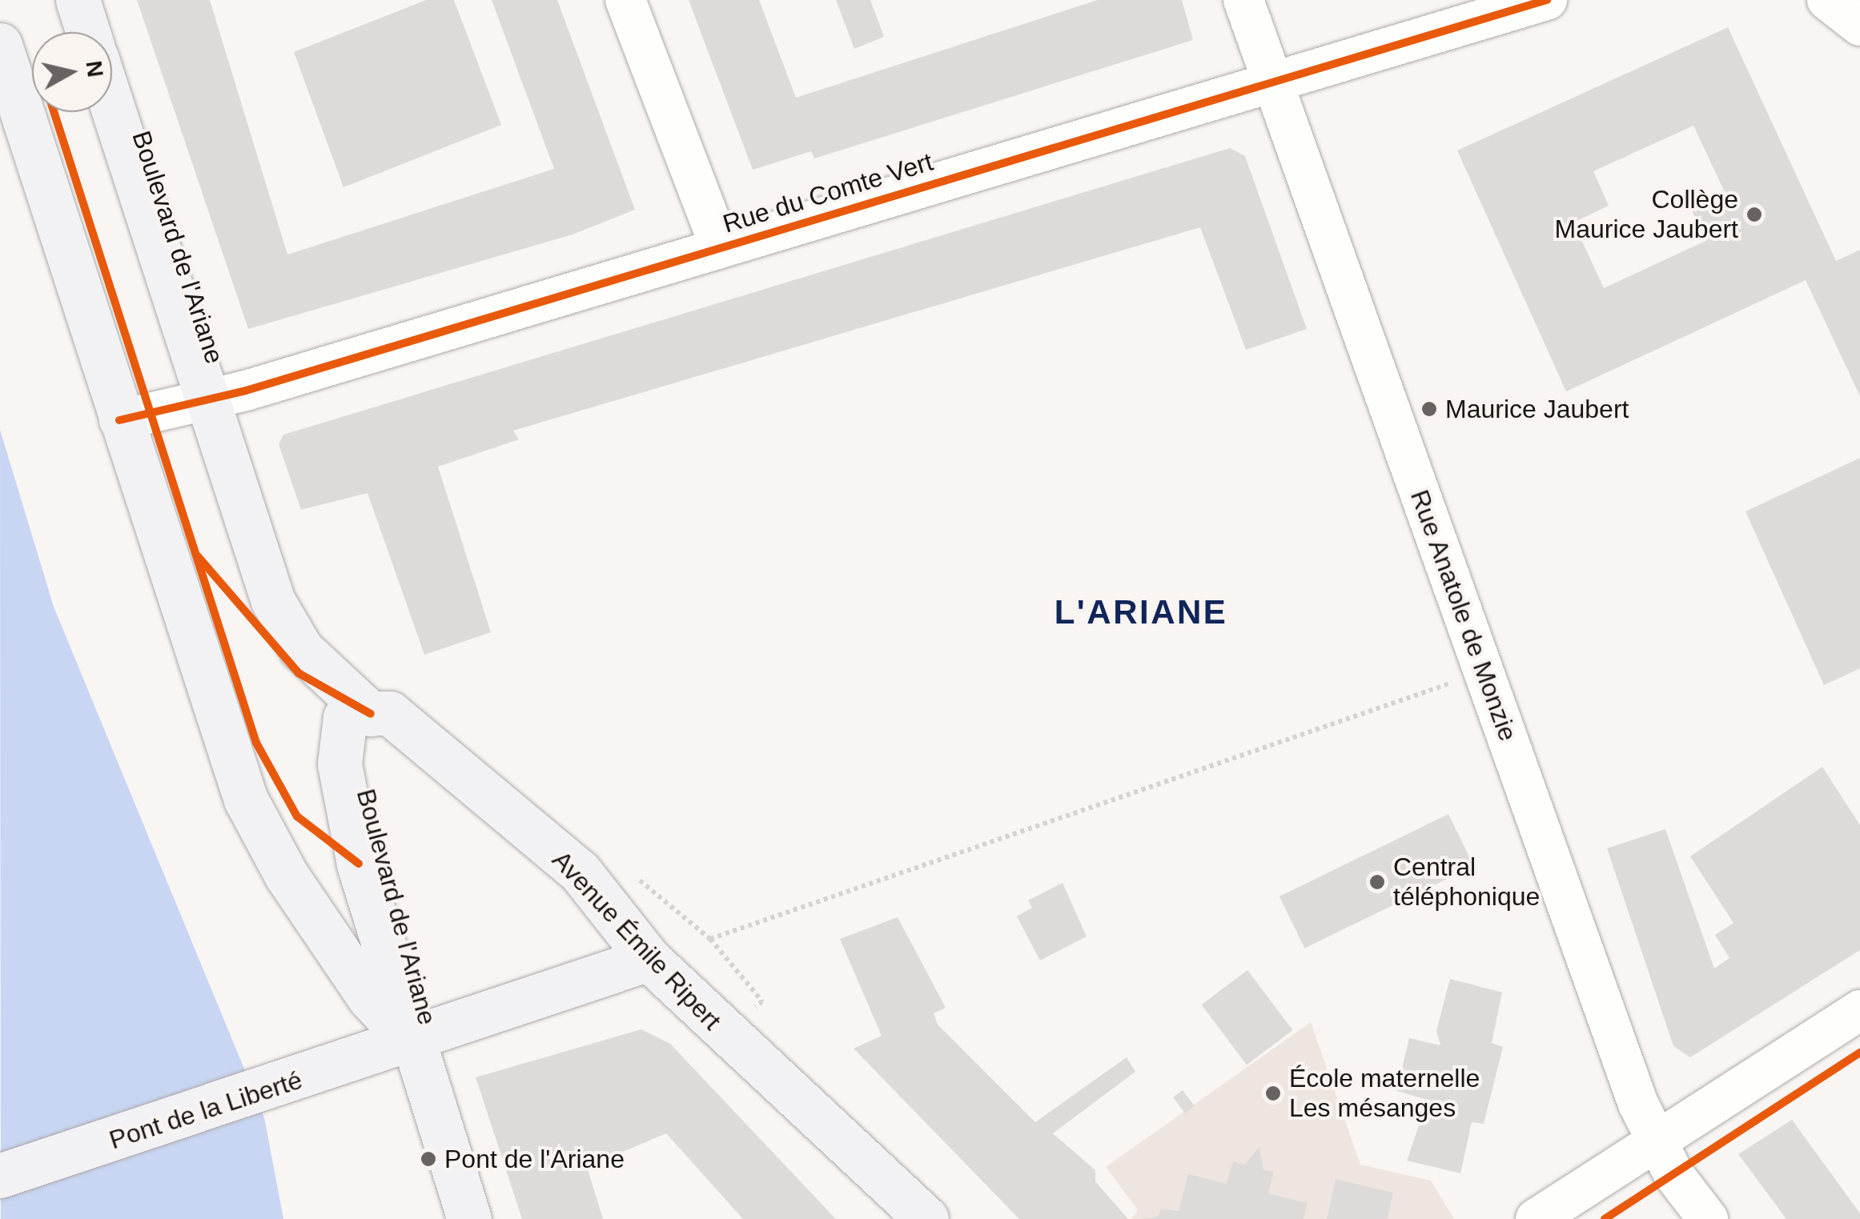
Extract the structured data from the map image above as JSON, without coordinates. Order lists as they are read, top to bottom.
{
  "streets": {
    "street": [
      "Rue du Comte Vert",
      "Boulevard de l'Ariane",
      "Rue Anatole de Monzie",
      "Avenue Émile Ripert",
      "Pont de la Liberté"
    ]
  },
  "crossings": [
    ["Rue du Comte Vert", "Boulevard de l'Ariane"],
    ["Rue du Comte Vert", "Rue Anatole de Monzie"],
    ["Boulevard de l'Ariane", "Avenue Émile Ripert"],
    ["Boulevard de l'Ariane", "Pont de la Liberté"],
    ["Avenue Émile Ripert", "Pont de la Liberté"]
  ],
  "districts": ["L'ARIANE"],
  "places": [
    "Collège Maurice Jaubert",
    "Maurice Jaubert",
    "Central téléphonique",
    "École maternelle Les mésanges",
    "Pont de l'Ariane"
  ],
  "north": "right"
}
